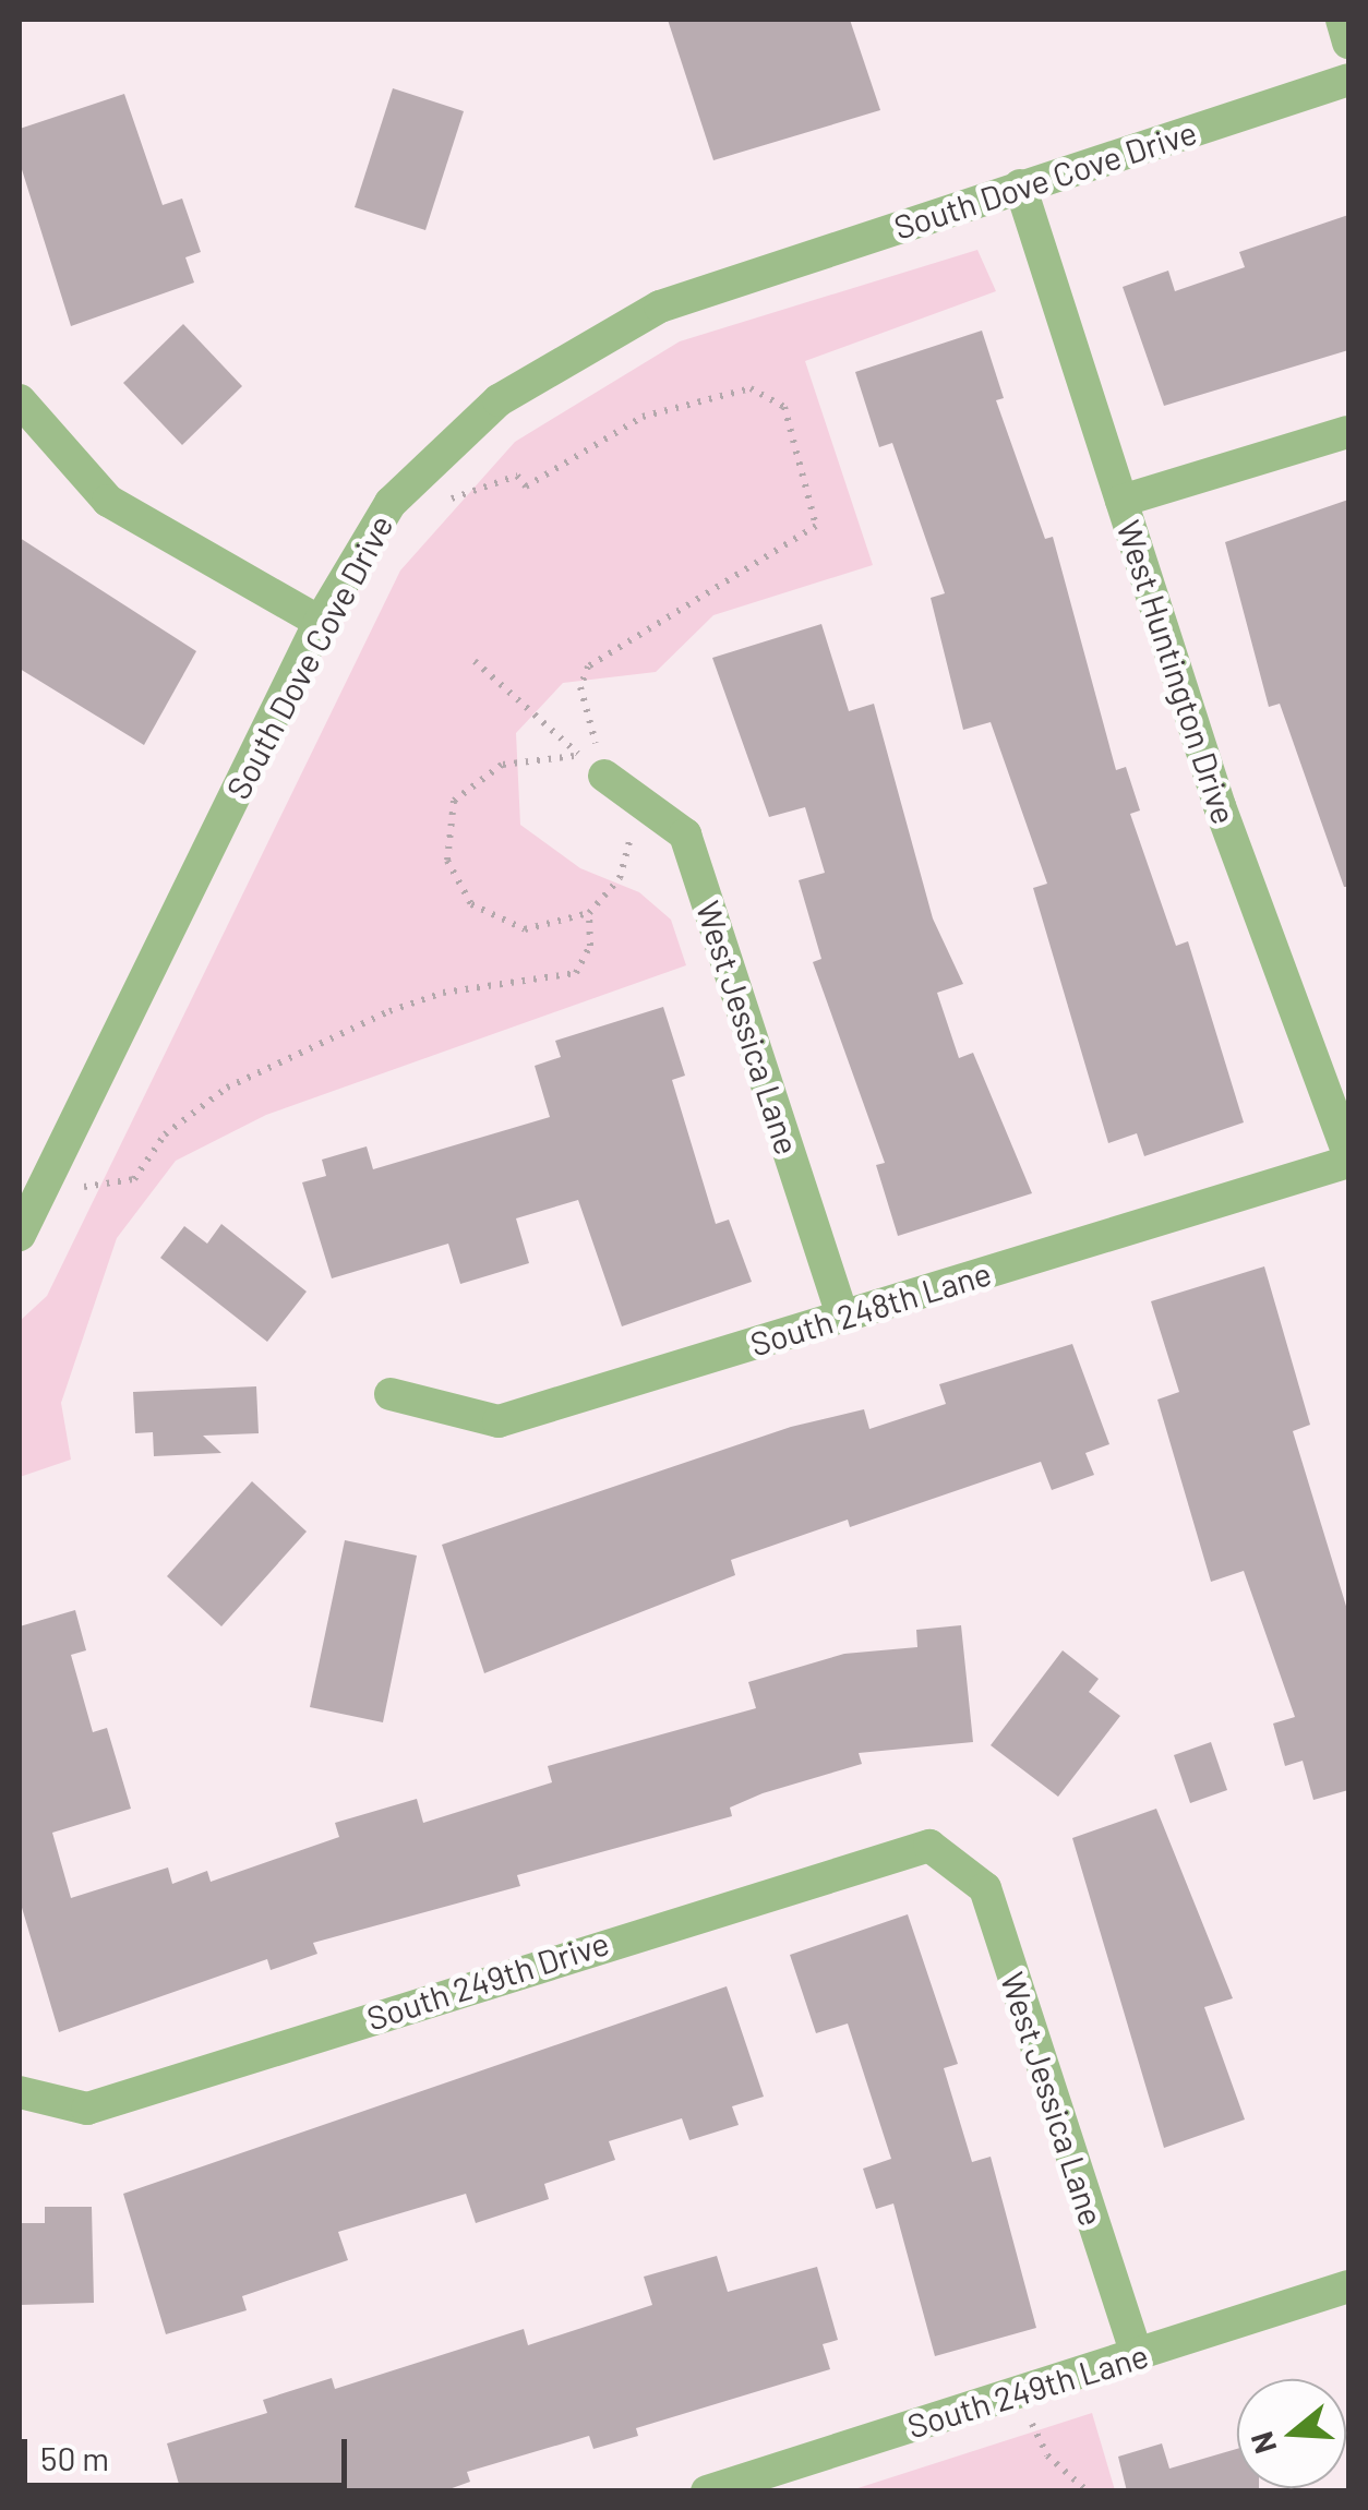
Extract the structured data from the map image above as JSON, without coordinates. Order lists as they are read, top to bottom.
{
  "streets": {
    "street": [
      "South Dove Cove Drive",
      "West Huntington Drive",
      "West Jessica Lane",
      "South 248th Lane",
      "South 249th Drive",
      "South 249th Lane"
    ]
  },
  "crossings": [
    ["South Dove Cove Drive", "West Huntington Drive"],
    ["West Huntington Drive", "South 248th Lane"],
    ["West Jessica Lane", "South 248th Lane"],
    ["West Jessica Lane", "South 249th Drive"],
    ["West Jessica Lane", "South 249th Lane"]
  ],
  "scale_bar": "50 m",
  "north": "left"
}
